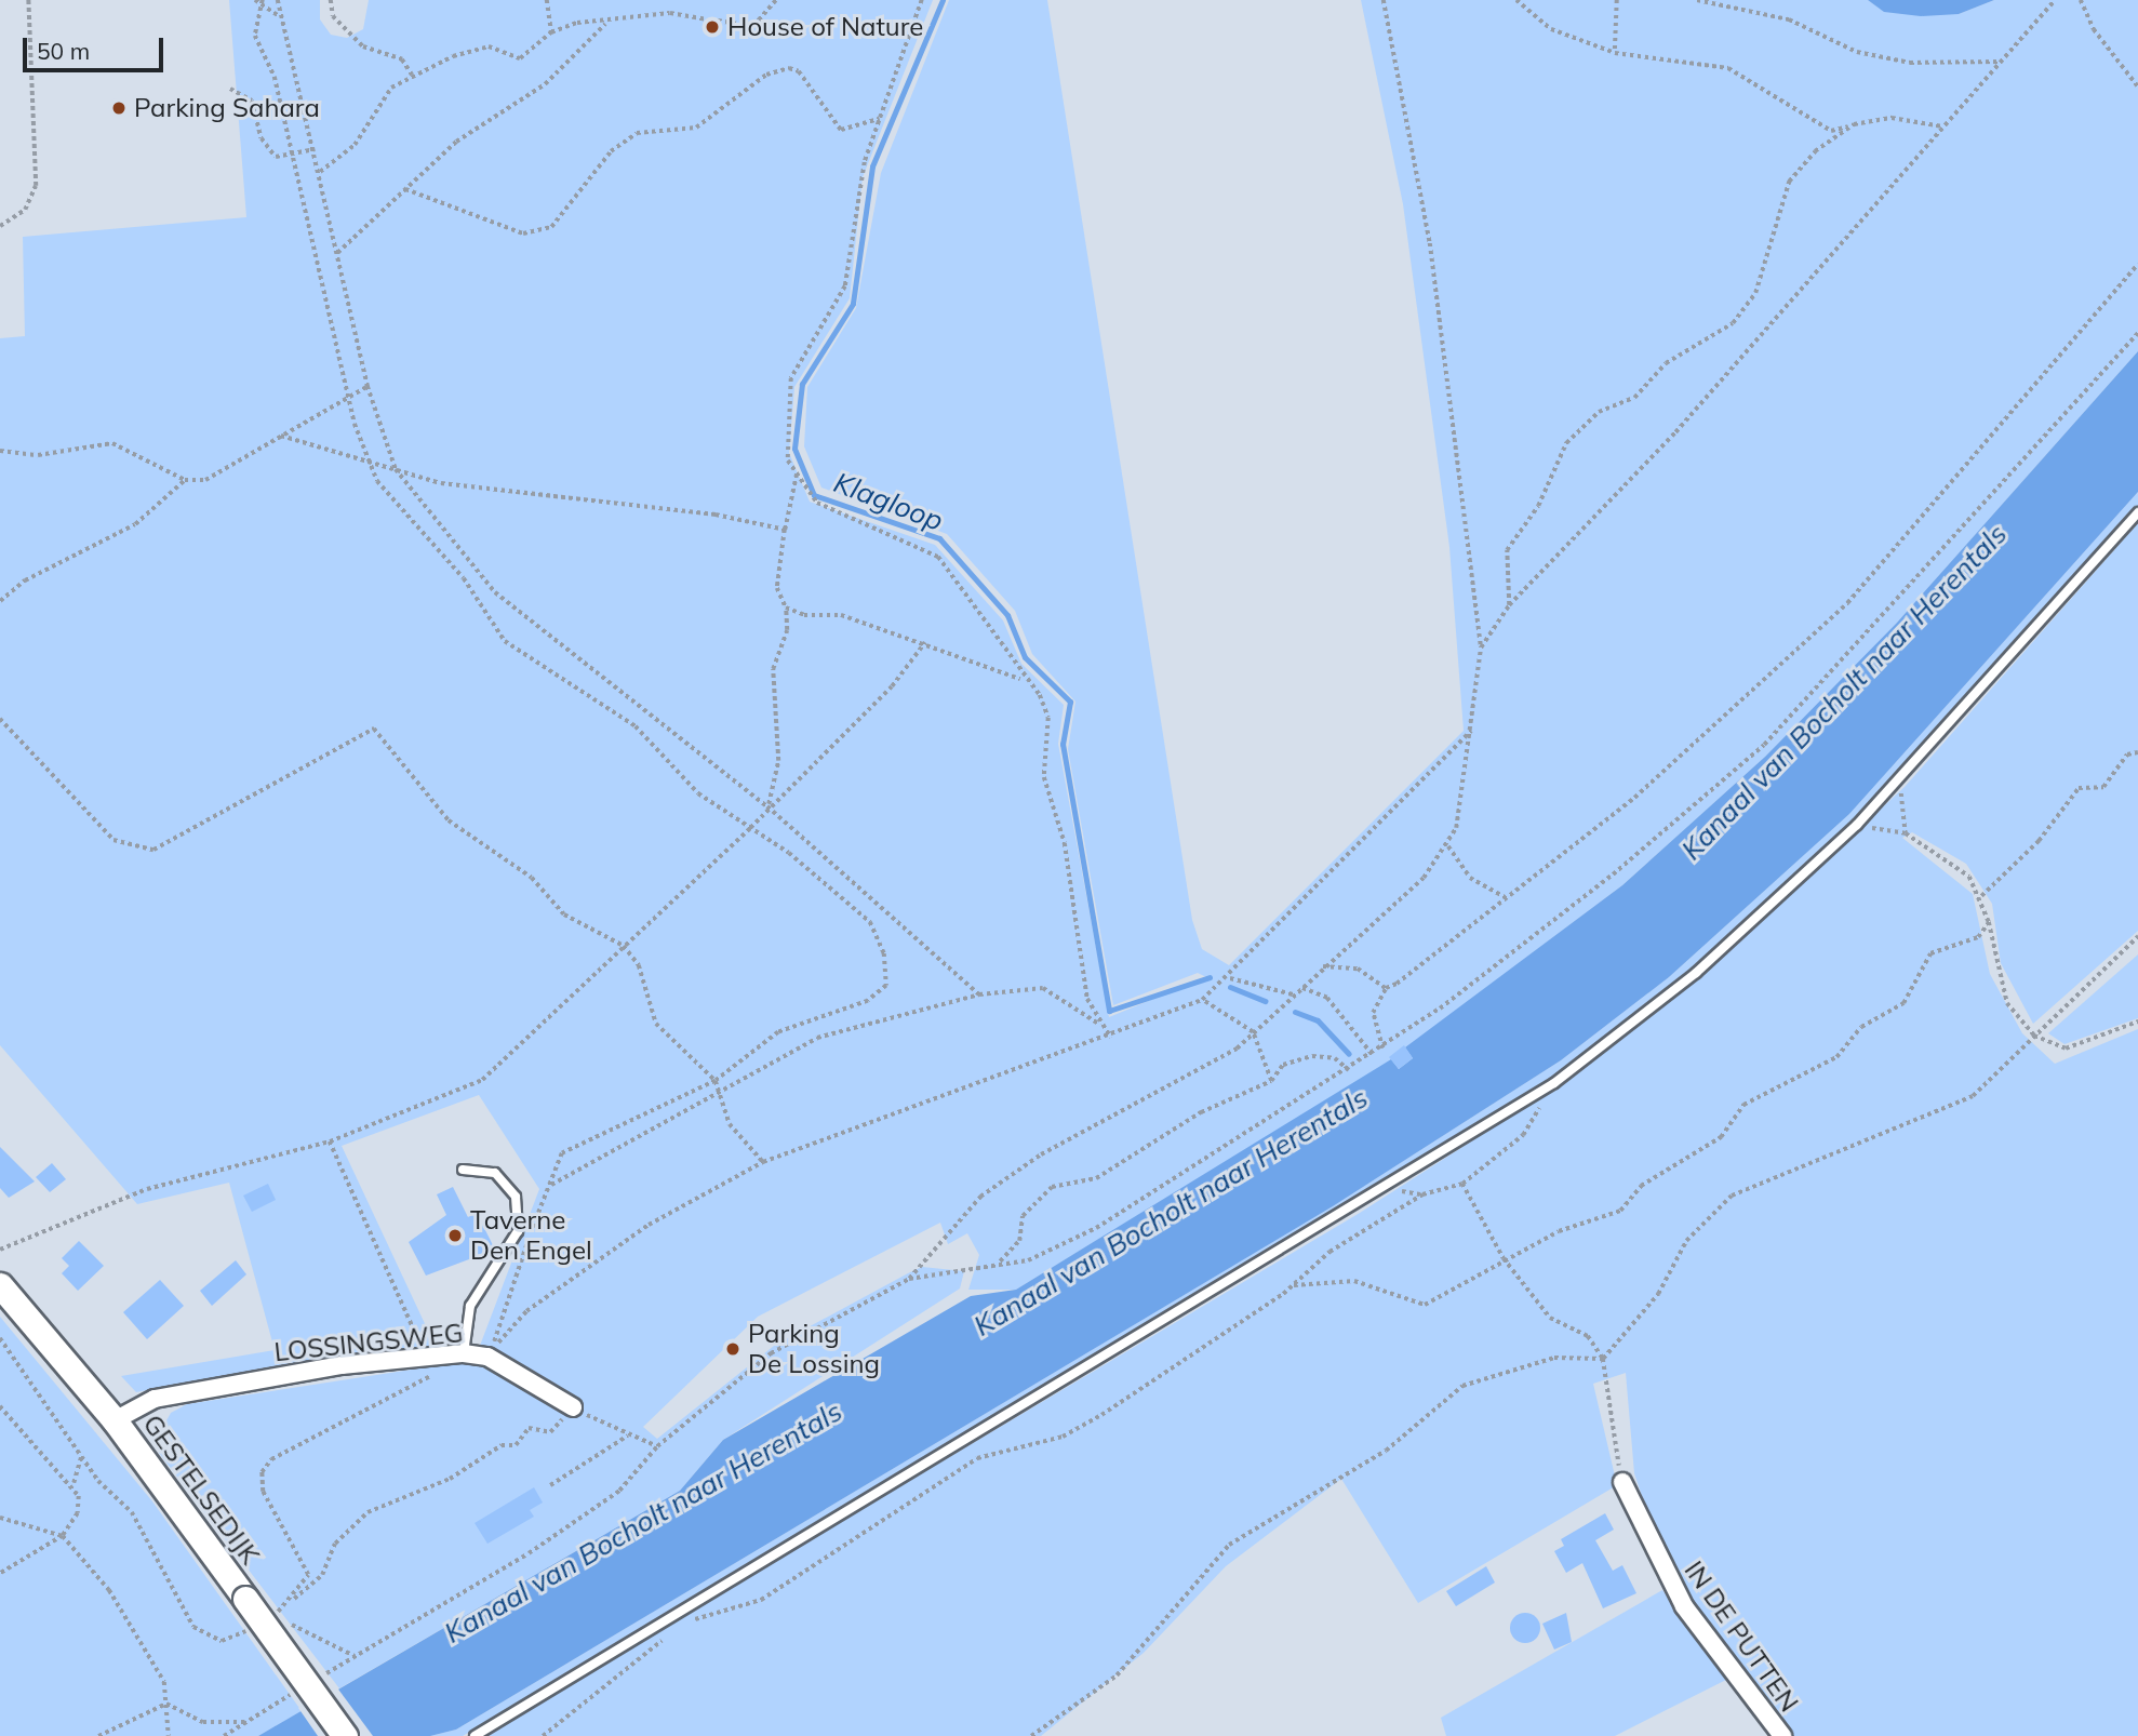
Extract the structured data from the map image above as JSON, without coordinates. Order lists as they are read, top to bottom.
{
  "streets": {
    "main road": ["GESTELSEDIJK"],
    "street": ["LOSSINGSWEG", "IN DE PUTTEN"]
  },
  "crossings": [
    ["LOSSINGSWEG", "GESTELSEDIJK"]
  ],
  "water": ["Klagloop", "Kanaal van Bocholt naar Herentals"],
  "places": [
    "House of Nature",
    "Parking Sahara",
    "Taverne Den Engel",
    "Parking De Lossing"
  ],
  "scale_bar": "50 m"
}
